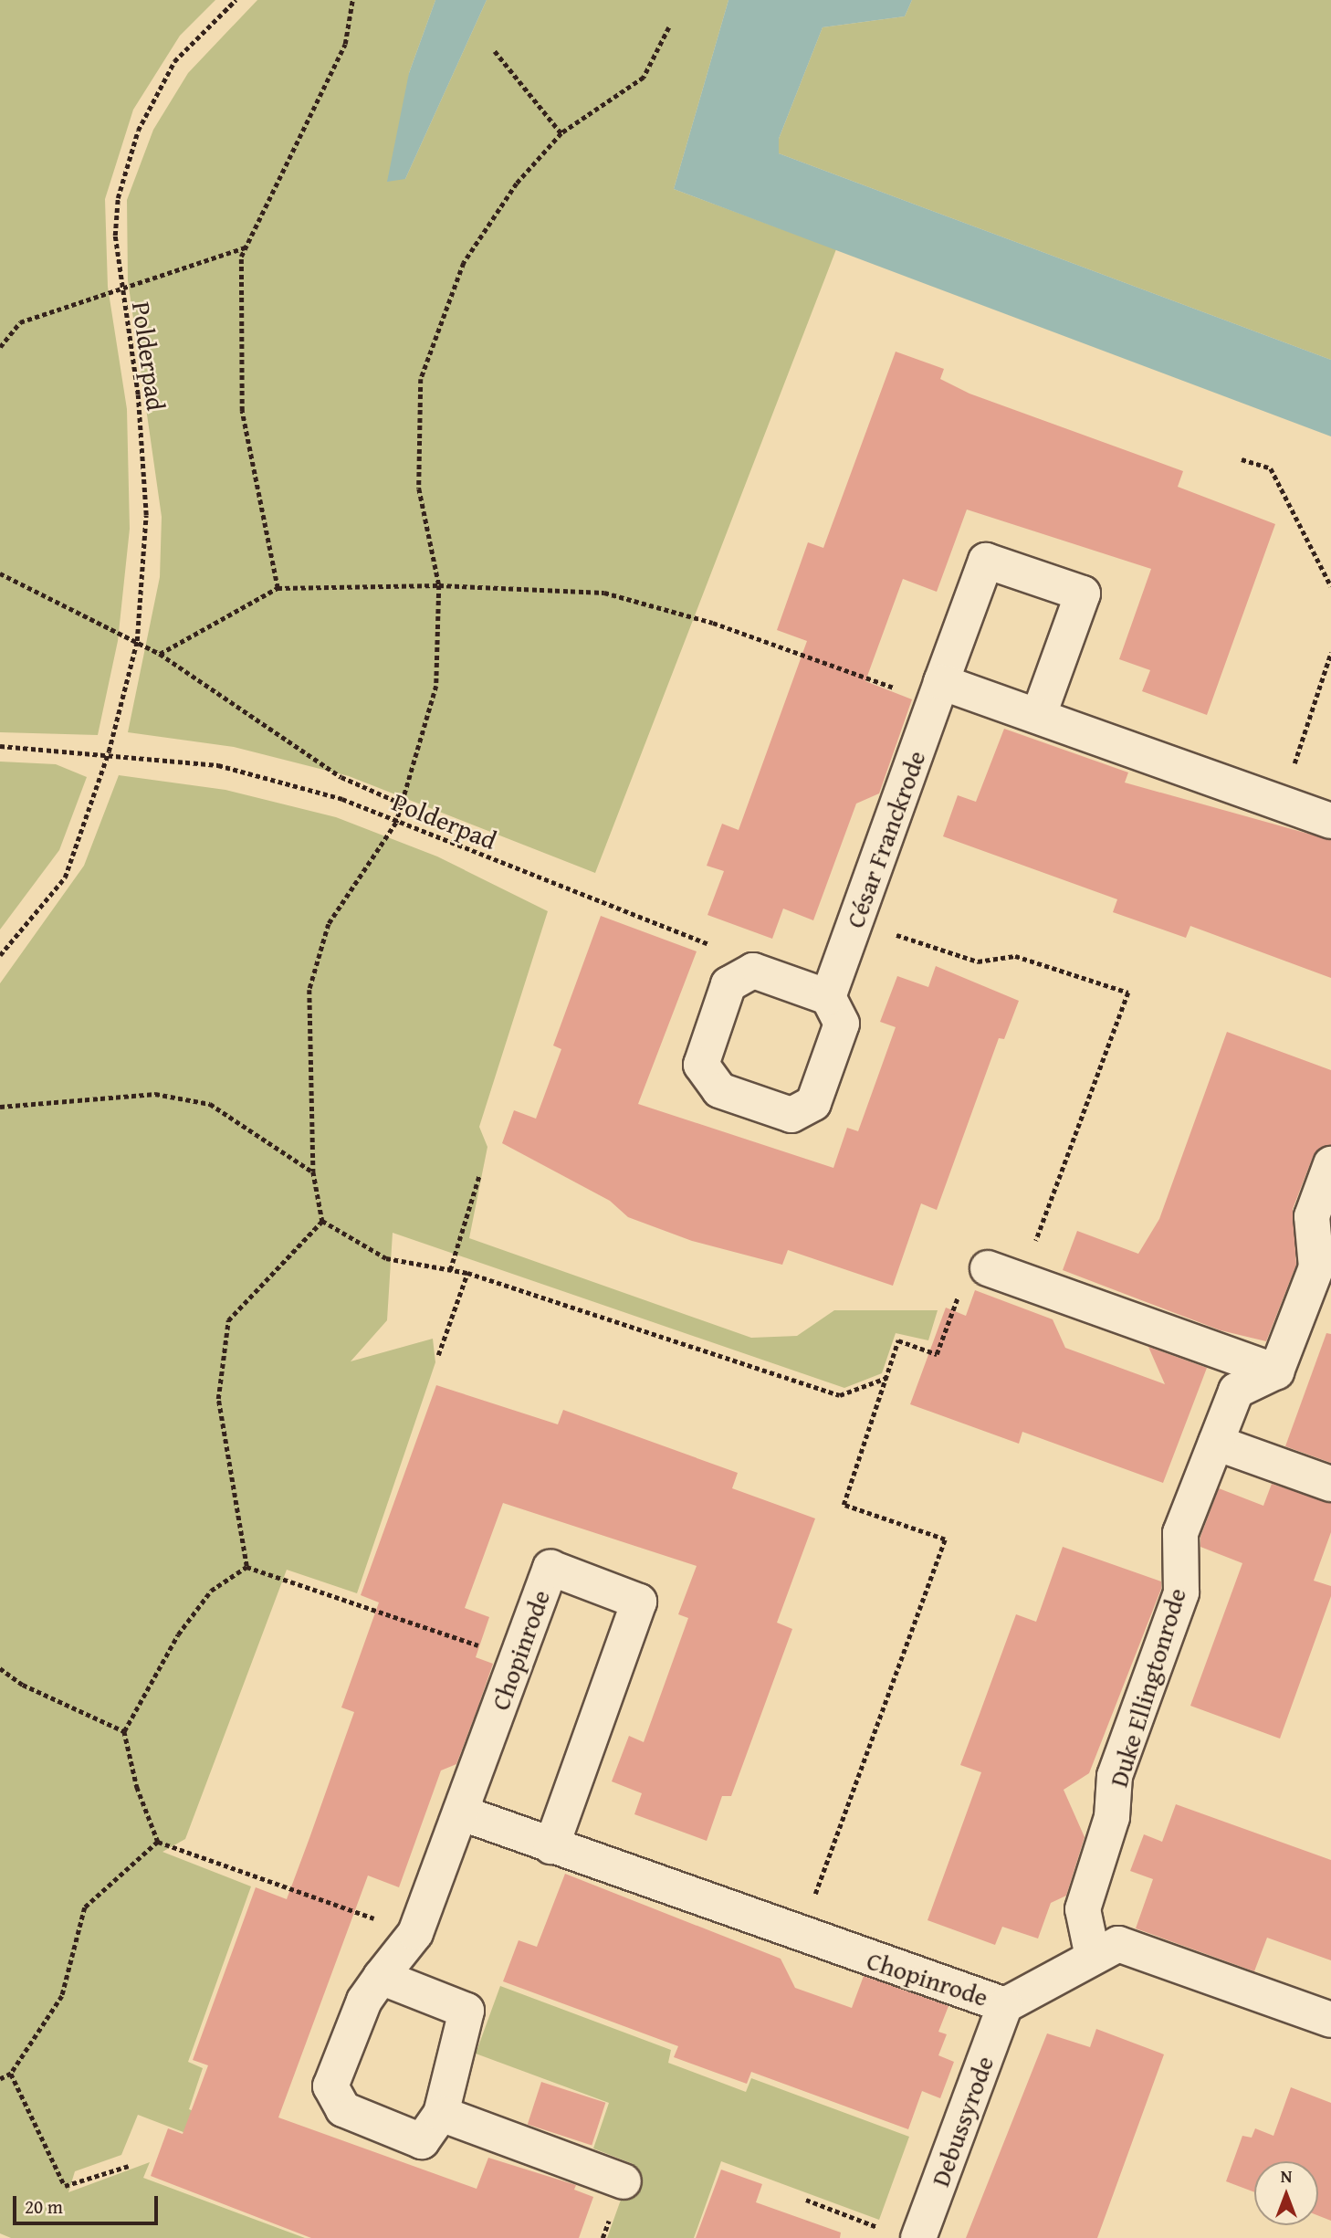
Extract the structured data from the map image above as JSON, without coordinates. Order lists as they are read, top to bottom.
{
  "streets": {
    "street": [
      "César Franckrode",
      "Chopinrode",
      "Duke Ellingtonrode",
      "Debussyrode"
    ],
    "path": ["Polderpad"]
  },
  "crossings": [
    ["Polderpad", "César Franckrode"],
    ["Chopinrode", "Duke Ellingtonrode"],
    ["Chopinrode", "Debussyrode"]
  ],
  "scale_bar": "20 m",
  "north": "top"
}
